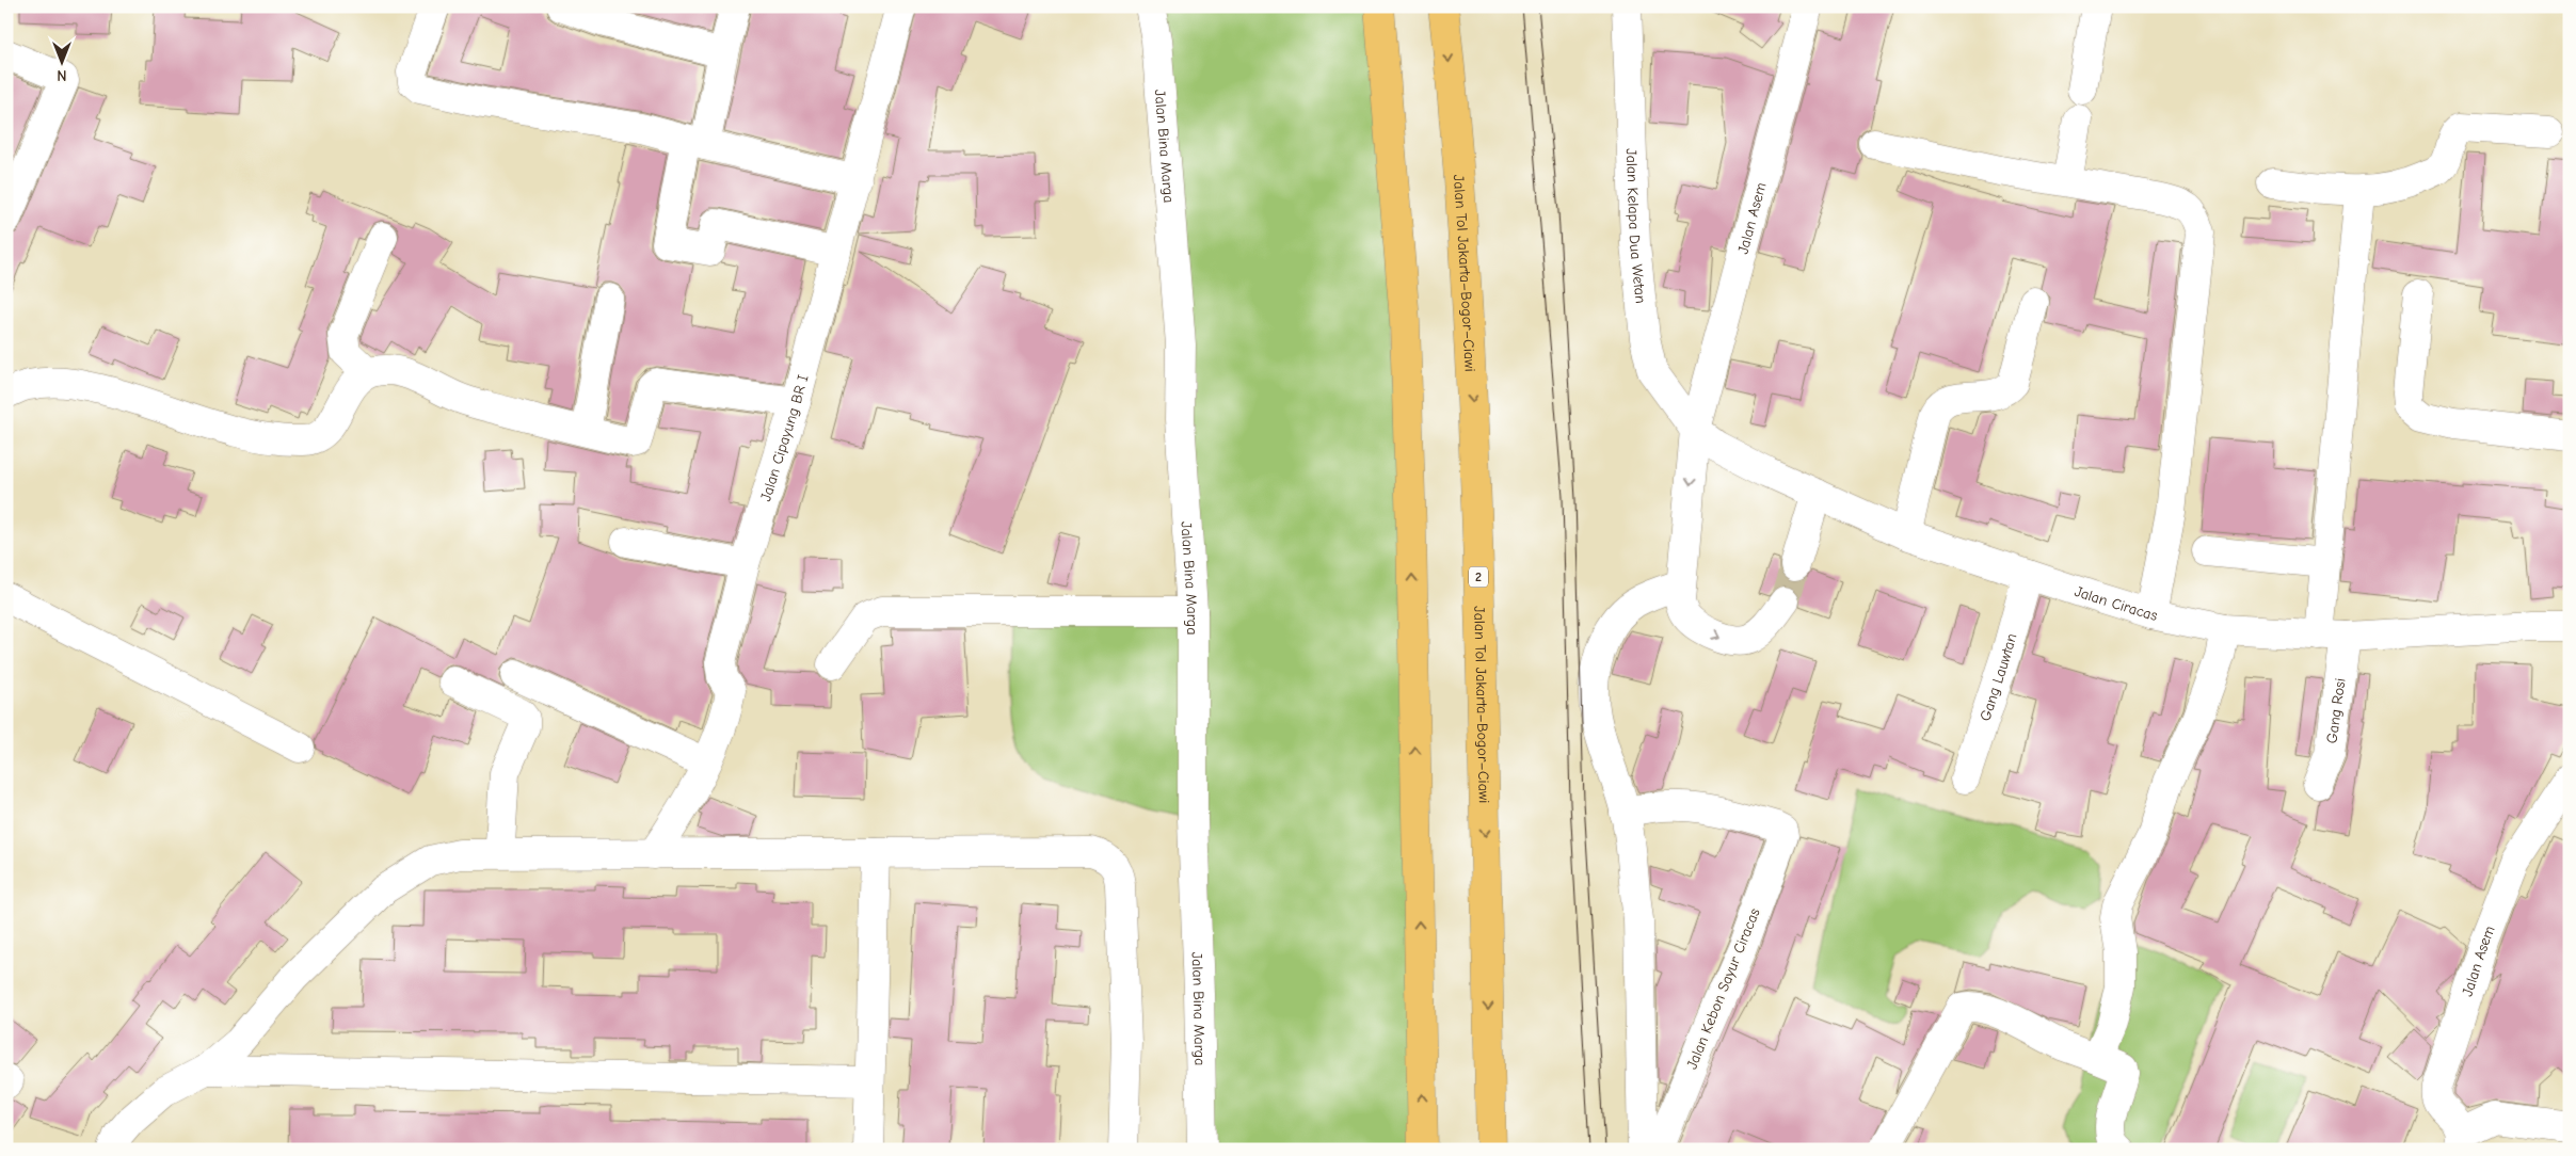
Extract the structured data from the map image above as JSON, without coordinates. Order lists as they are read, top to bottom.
{
  "streets": {
    "highway": ["Jalan Tol Jakarta–Bogor–Ciawi", "2"],
    "street": [
      "Jalan Bina Marga",
      "Jalan Asem",
      "Jalan Kelapa Dua Wetan",
      "Jalan Cipayung BR I",
      "Jalan Ciracas",
      "Gang Lauwtan",
      "Gang Rosi",
      "Jalan Kebon Sayur Ciracas"
    ]
  },
  "crossings": [
    ["Jalan Asem", "Jalan Kelapa Dua Wetan"],
    ["Jalan Asem", "Jalan Ciracas"],
    ["Jalan Kelapa Dua Wetan", "Jalan Ciracas"],
    ["Jalan Ciracas", "Gang Lauwtan"],
    ["Jalan Ciracas", "Gang Rosi"]
  ],
  "north": "bottom"
}
